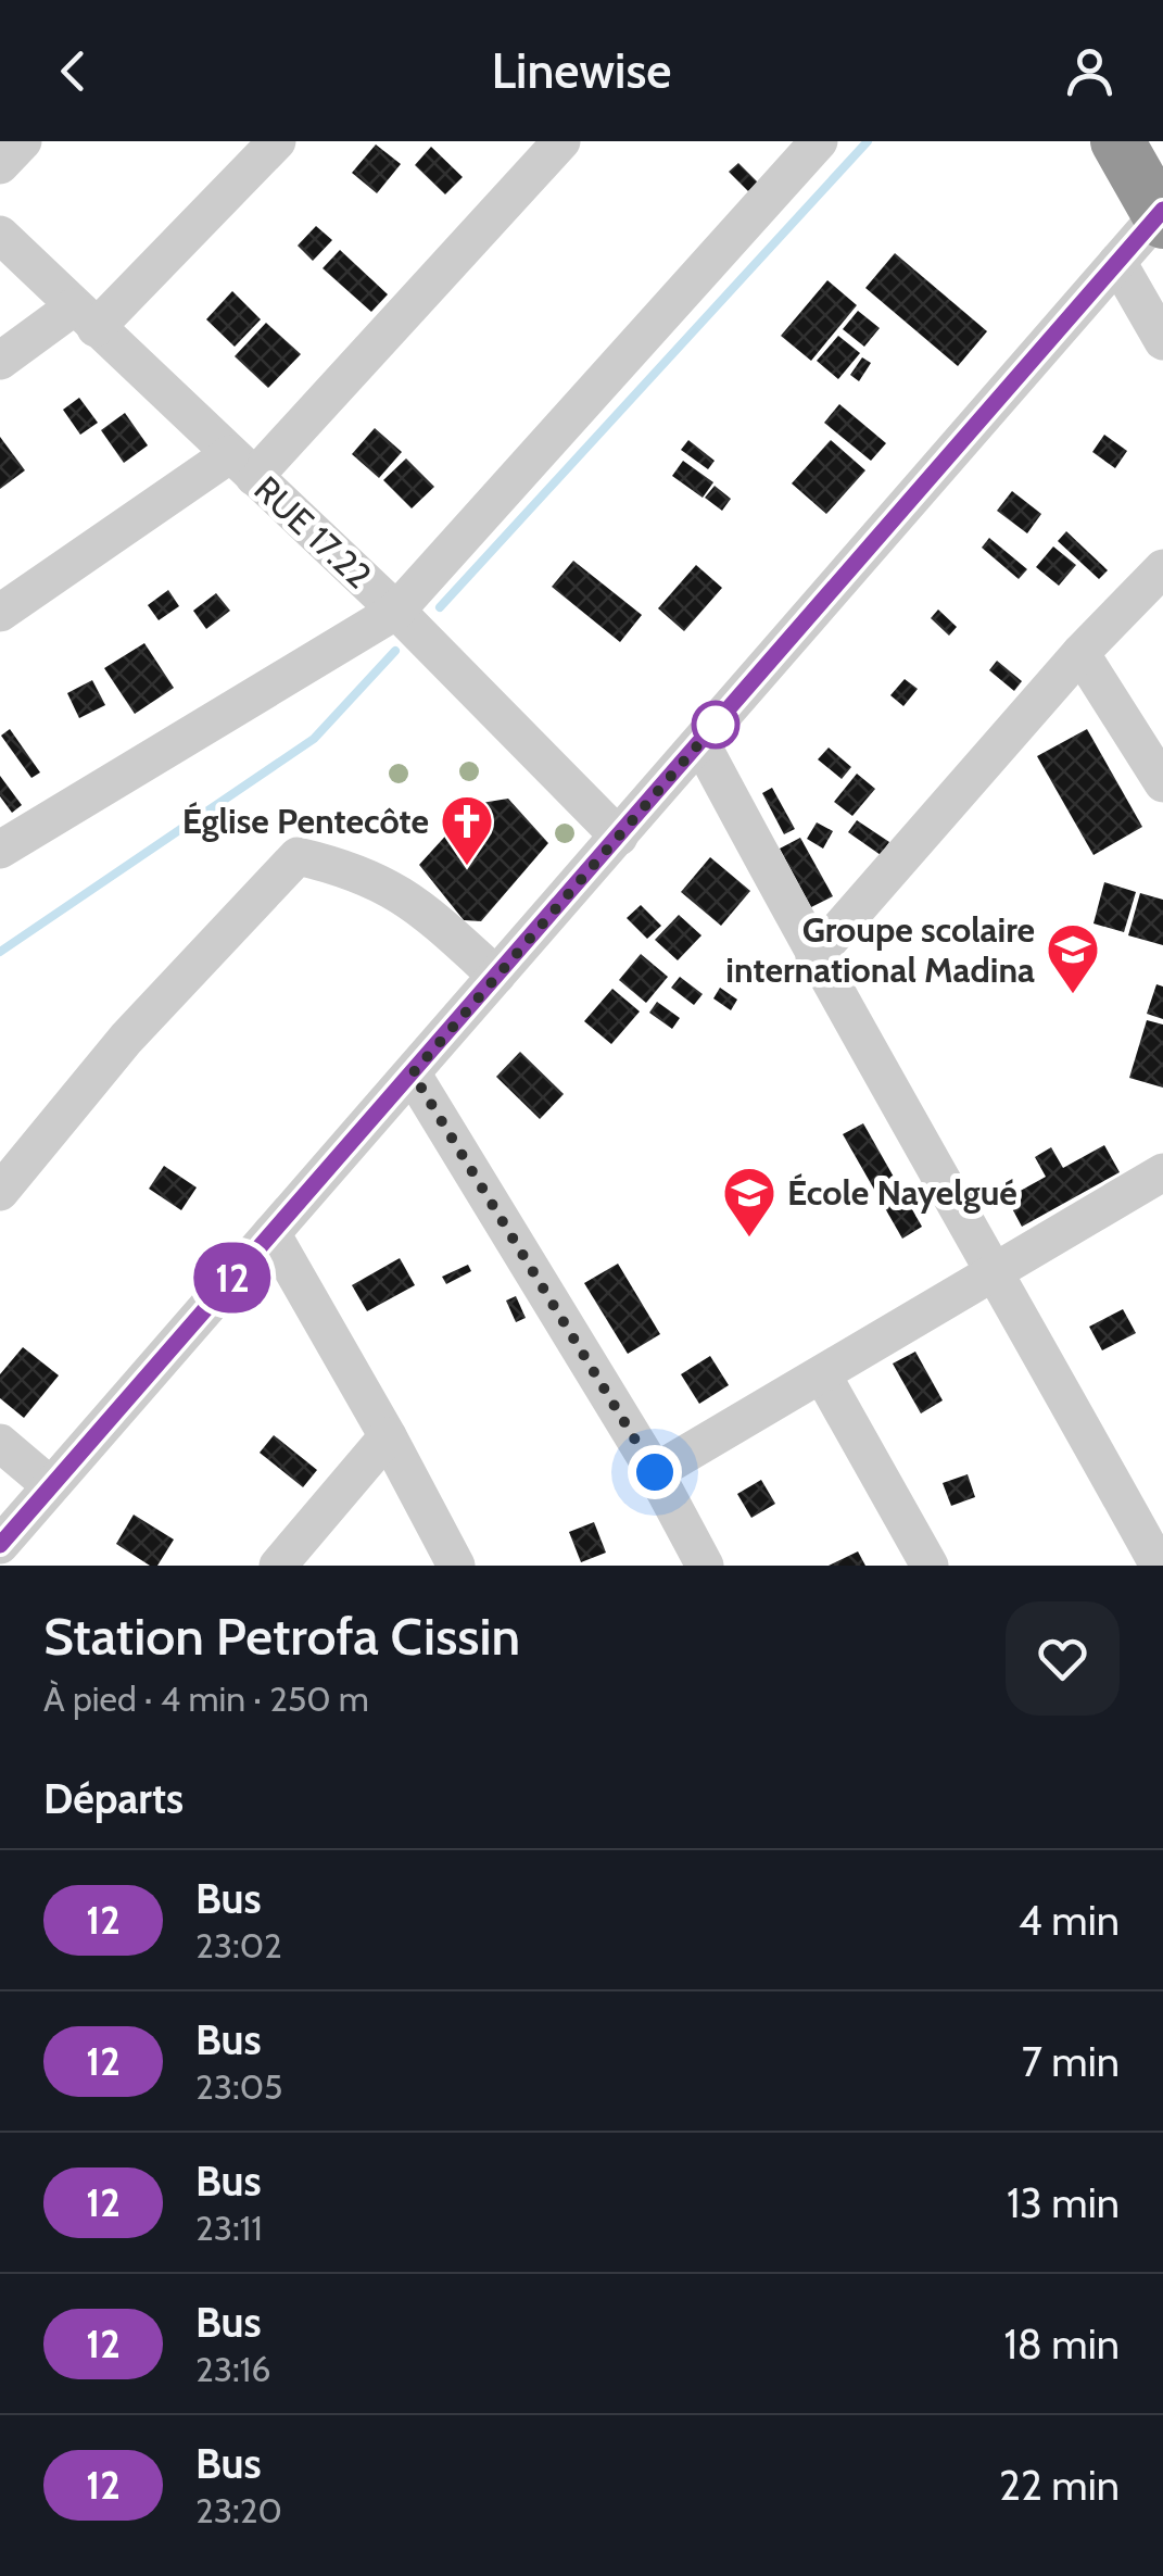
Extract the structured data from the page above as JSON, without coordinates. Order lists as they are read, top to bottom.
{
  "streets": {
    "street": ["RUE 17.22"]
  },
  "places": {
    "church": ["Église Pentecôte"],
    "school or university": ["Groupe scolaire international Madina", "École Nayelgué"]
  },
  "lines": ["bus line 12"],
  "page": {
    "header": "Linewise",
    "on_map": "12",
    "heading": [
      ["Station Petrofa Cissin", "À pied · 4 min · 250 m"],
      "Départs"
    ],
    "list": [
      {
        "mark": "12",
        "name": "Bus",
        "note": "23:02",
        "value": "4 min"
      },
      {
        "mark": "12",
        "name": "Bus",
        "note": "23:05",
        "value": "7 min"
      },
      {
        "mark": "12",
        "name": "Bus",
        "note": "23:11",
        "value": "13 min"
      },
      {
        "mark": "12",
        "name": "Bus",
        "note": "23:16",
        "value": "18 min"
      },
      {
        "mark": "12",
        "name": "Bus",
        "note": "23:20",
        "value": "22 min"
      }
    ]
  }
}
